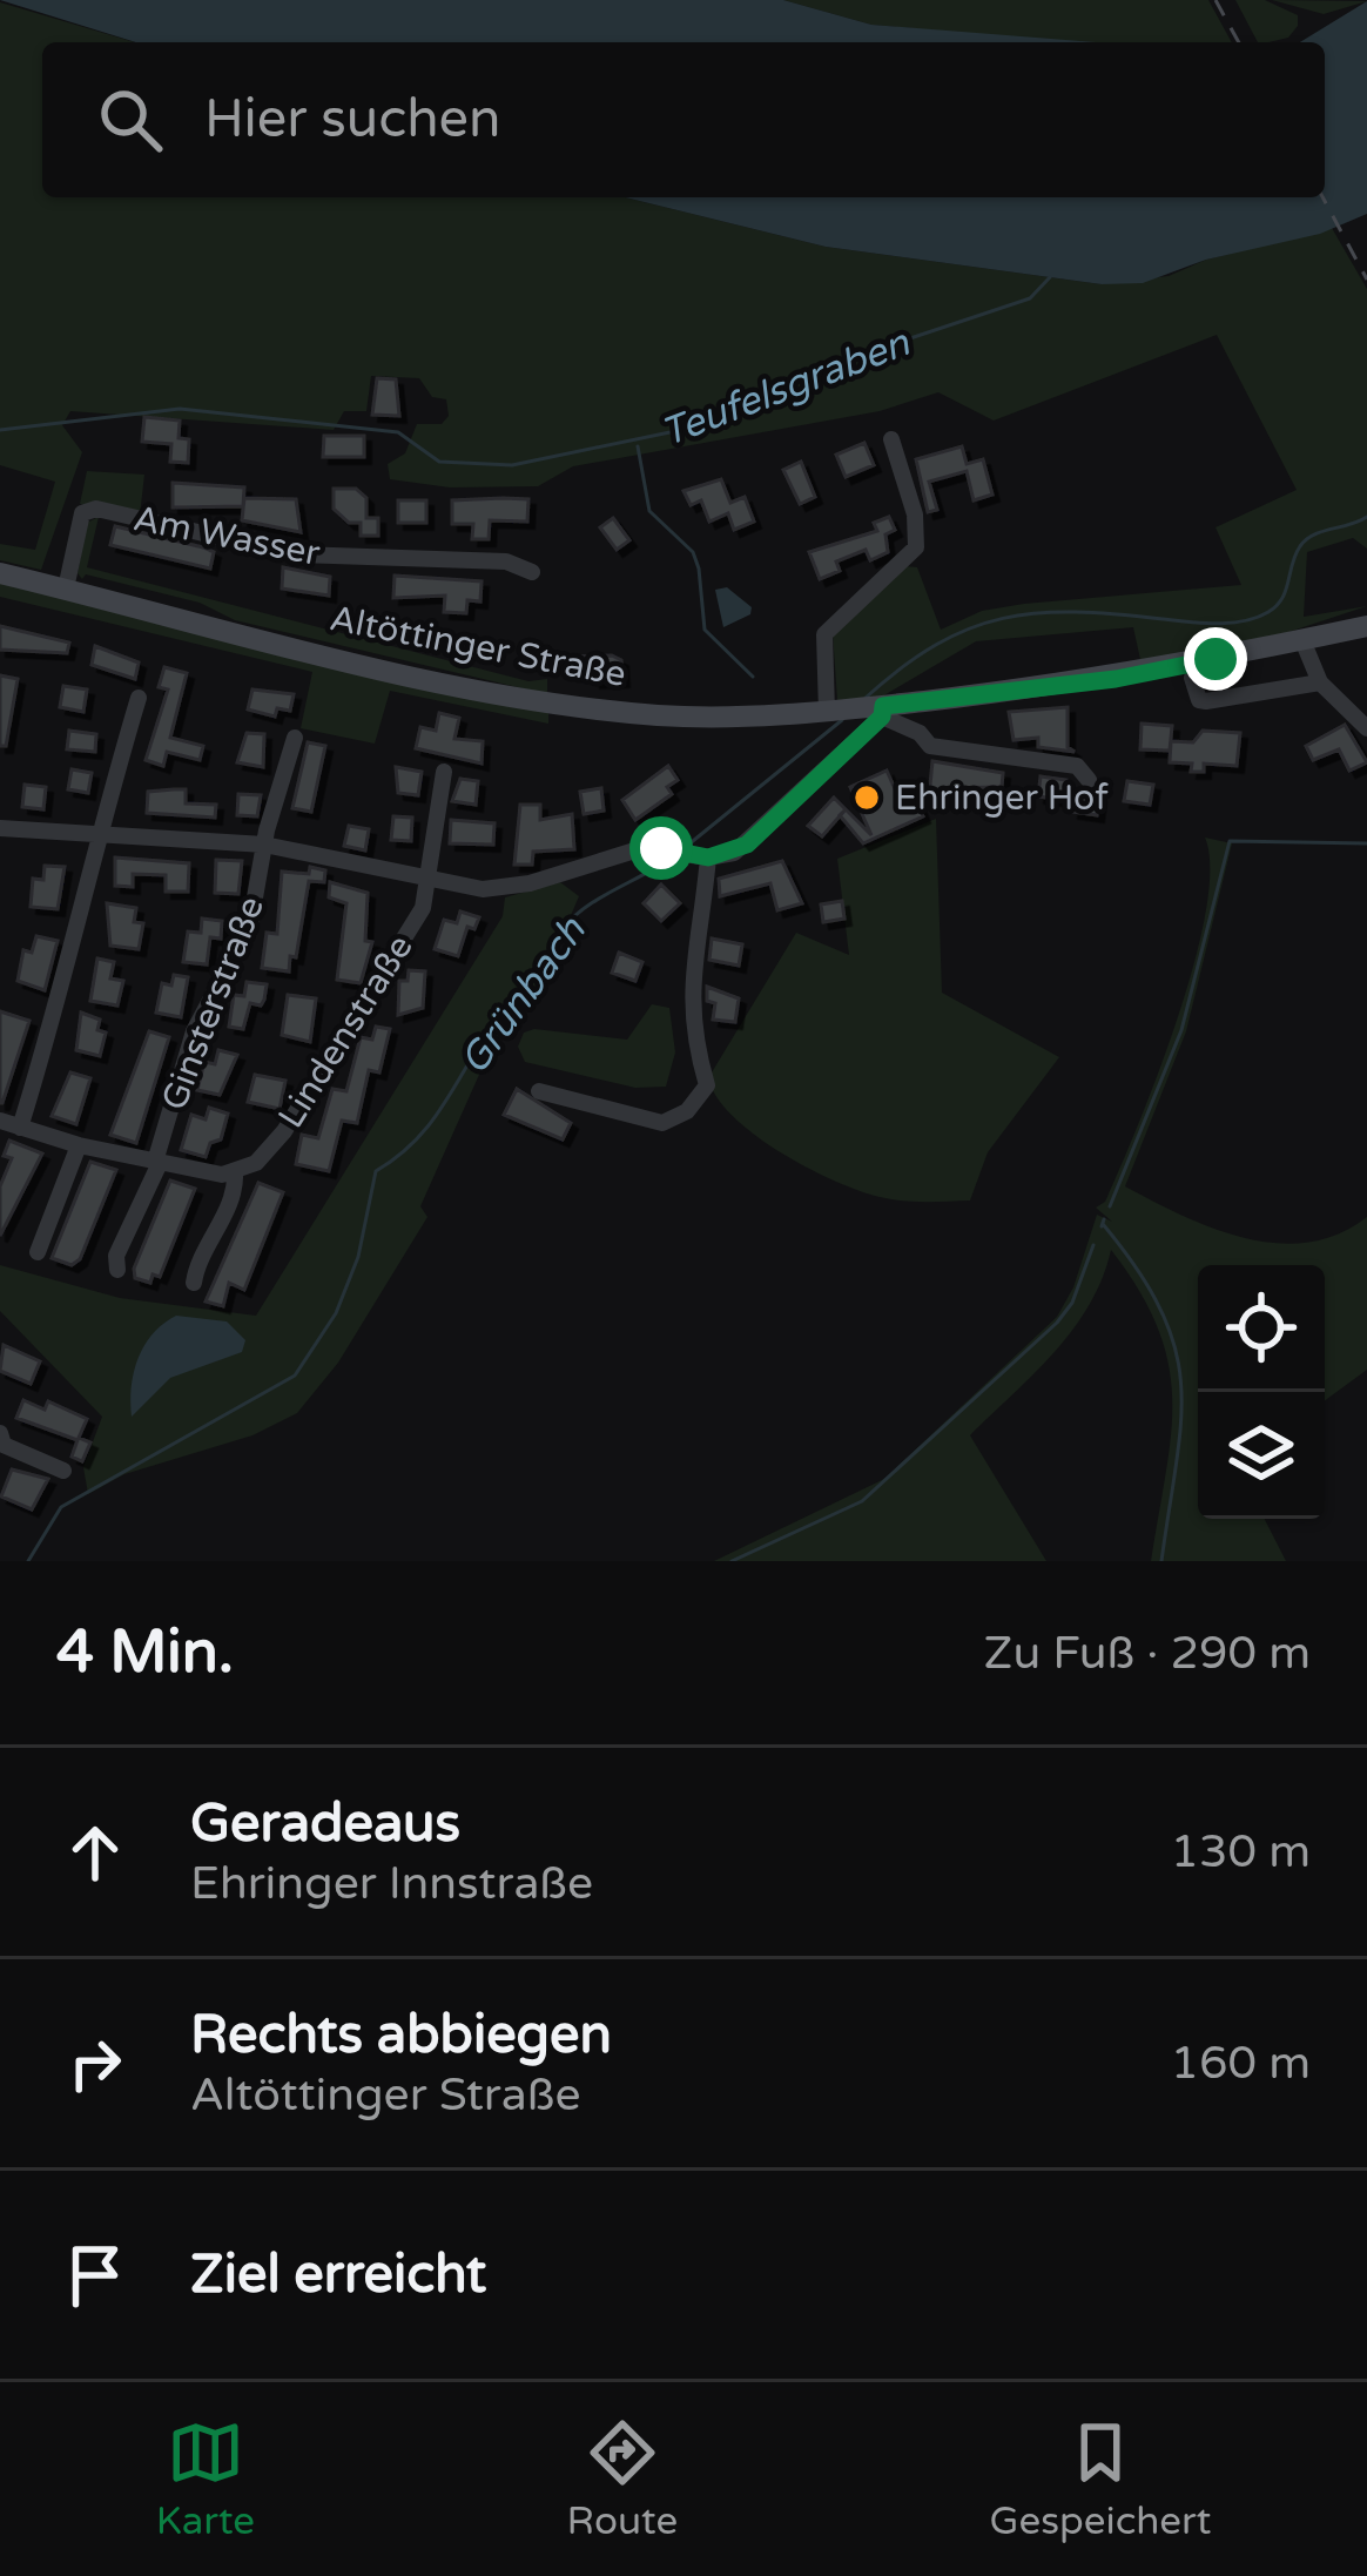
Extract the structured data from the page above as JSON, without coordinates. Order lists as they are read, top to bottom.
{
  "streets": {
    "main road": ["Altöttinger Straße"],
    "street": ["Am Wasser", "Ginsterstraße", "Lindenstraße"]
  },
  "crossings": [
    ["Am Wasser", "Altöttinger Straße"]
  ],
  "water": ["Teufelsgraben", "Grünbach"],
  "places": ["Ehringer Hof"],
  "page": {
    "search": "Hier suchen",
    "heading": ["4 Min.", "Zu Fuß · 290 m"],
    "list": [
      ["Geradeaus", "Ehringer Innstraße", "130 m"],
      ["Rechts abbiegen", "Altöttinger Straße", "160 m"],
      "Ziel erreicht"
    ],
    "nav": ["Karte", "Route", "Gespeichert"]
  }
}
